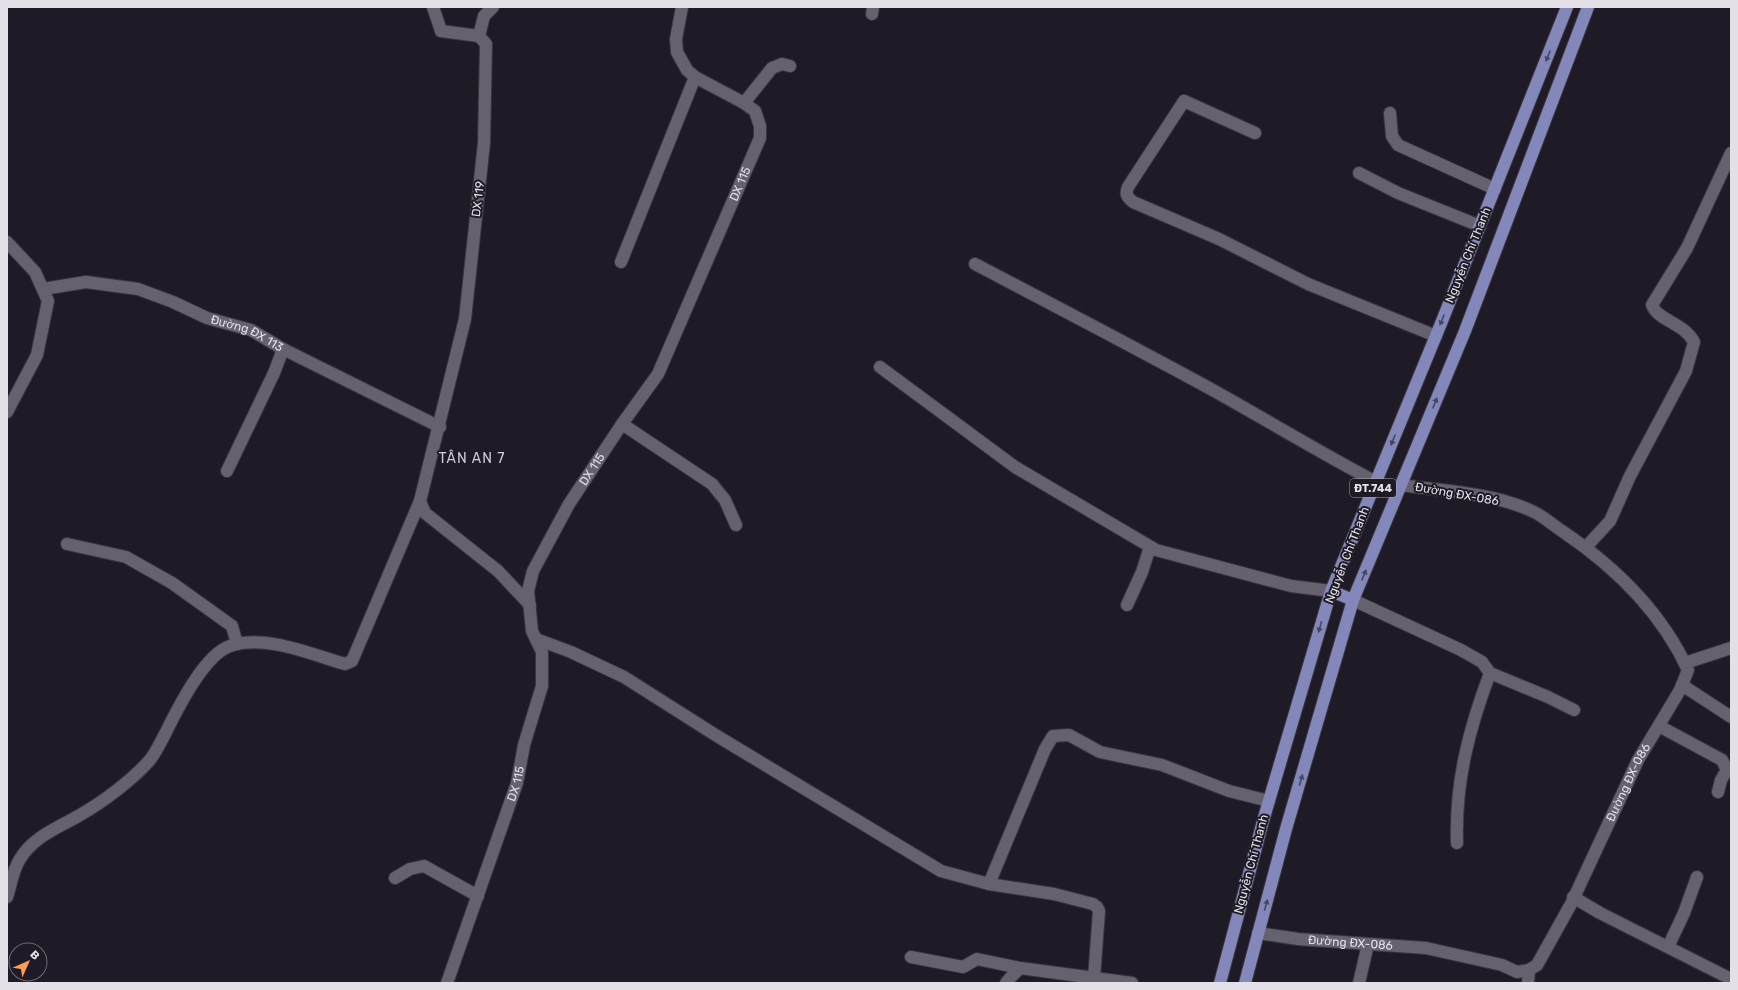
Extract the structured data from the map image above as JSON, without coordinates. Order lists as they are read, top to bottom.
{
  "streets": {
    "main road": ["Nguyễn Chí Thanh", "ĐT.744"],
    "street": [
      "DX 115",
      "DX 119",
      "Đường ĐX 113",
      "Đường ĐX-086"
    ]
  },
  "crossings": [
    ["DX 119", "Đường ĐX 113"],
    ["Nguyễn Chí Thanh", "Đường ĐX-086"]
  ],
  "districts": ["TÂN AN 7"],
  "north": "top right"
}
